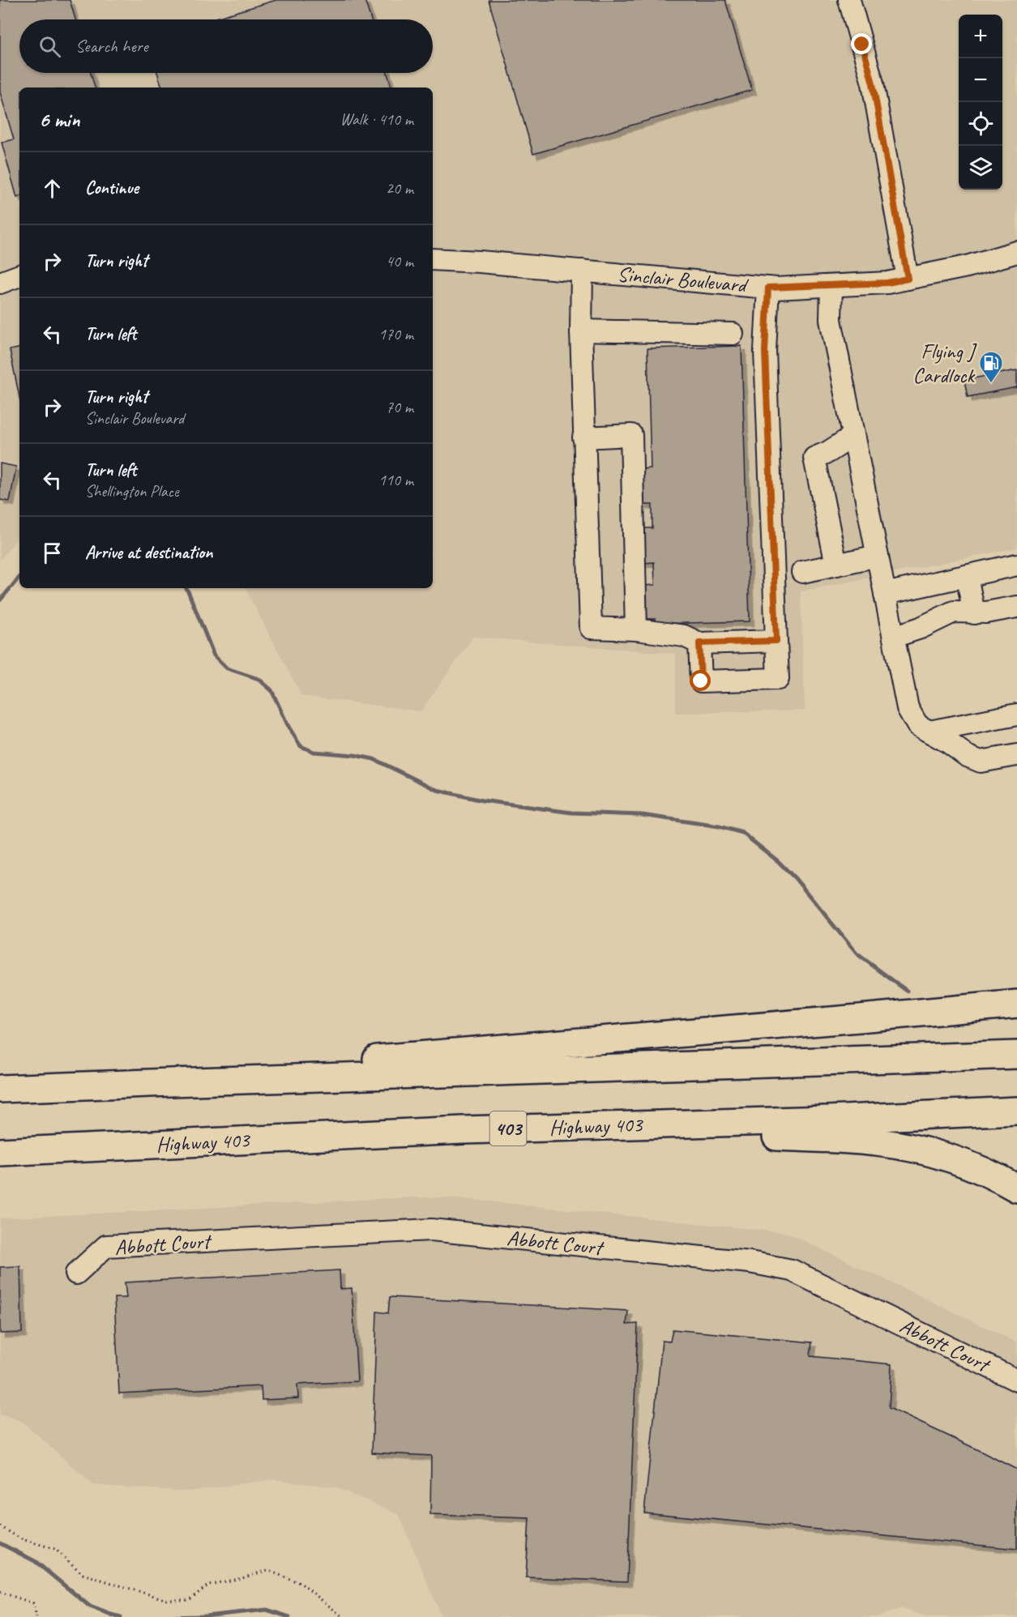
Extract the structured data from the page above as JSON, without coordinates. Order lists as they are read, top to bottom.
{
  "streets": {
    "highway": ["Highway 403", "403"],
    "street": ["Sinclair Boulevard", "Abbott Court"]
  },
  "places": {
    "fuel station": ["Flying J Cardlock"]
  },
  "page": {
    "map_buttons": ["+", "−"],
    "search": "Search here",
    "heading": ["6 min", "Walk · 410 m"],
    "list": [
      ["Continue", "20 m"],
      ["Turn right", "40 m"],
      ["Turn left", "170 m"],
      ["Turn right", "Sinclair Boulevard", "70 m"],
      ["Turn left", "Shellington Place", "110 m"],
      "Arrive at destination"
    ]
  }
}
